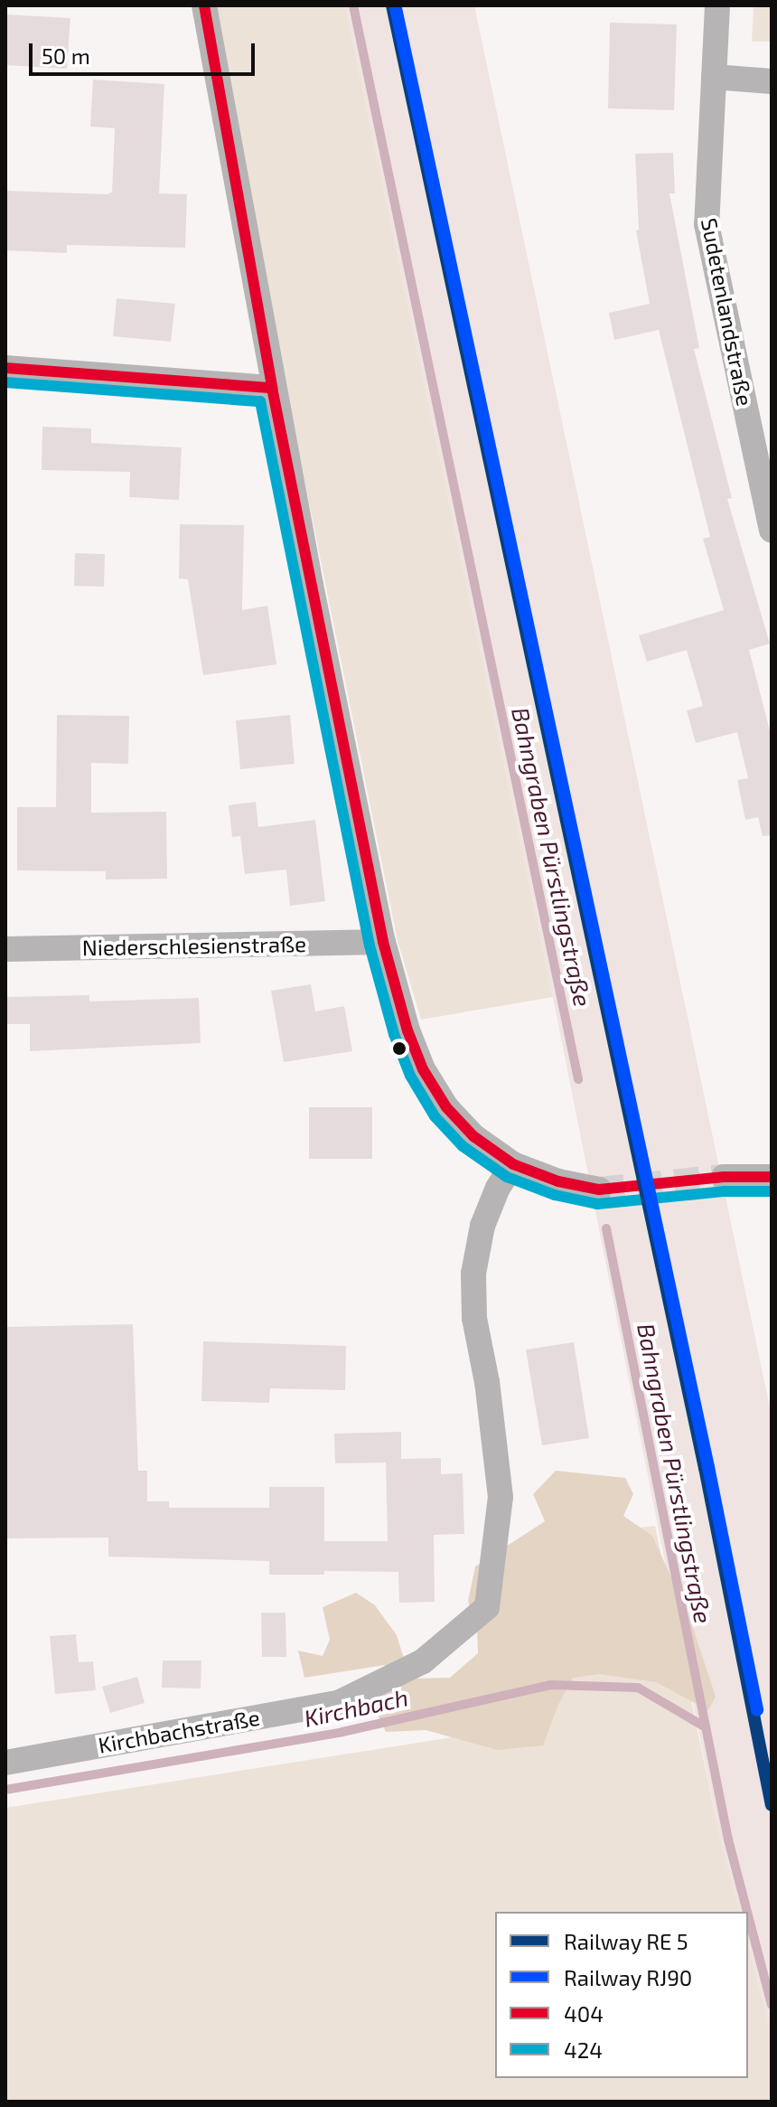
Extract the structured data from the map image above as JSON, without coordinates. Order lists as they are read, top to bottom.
{
  "streets": {
    "street": ["Sudetenlandstraße", "Niederschlesienstraße", "Kirchbachstraße"]
  },
  "water": ["Bahngraben Pürstlingstraße", "Kirchbach"],
  "lines": ["transit line 404", "rail line RJ90", "transit line 424"],
  "legend": [
    "Railway RE 5",
    "Railway RJ90",
    "404",
    "424"
  ],
  "scale_bar": "50 m"
}
